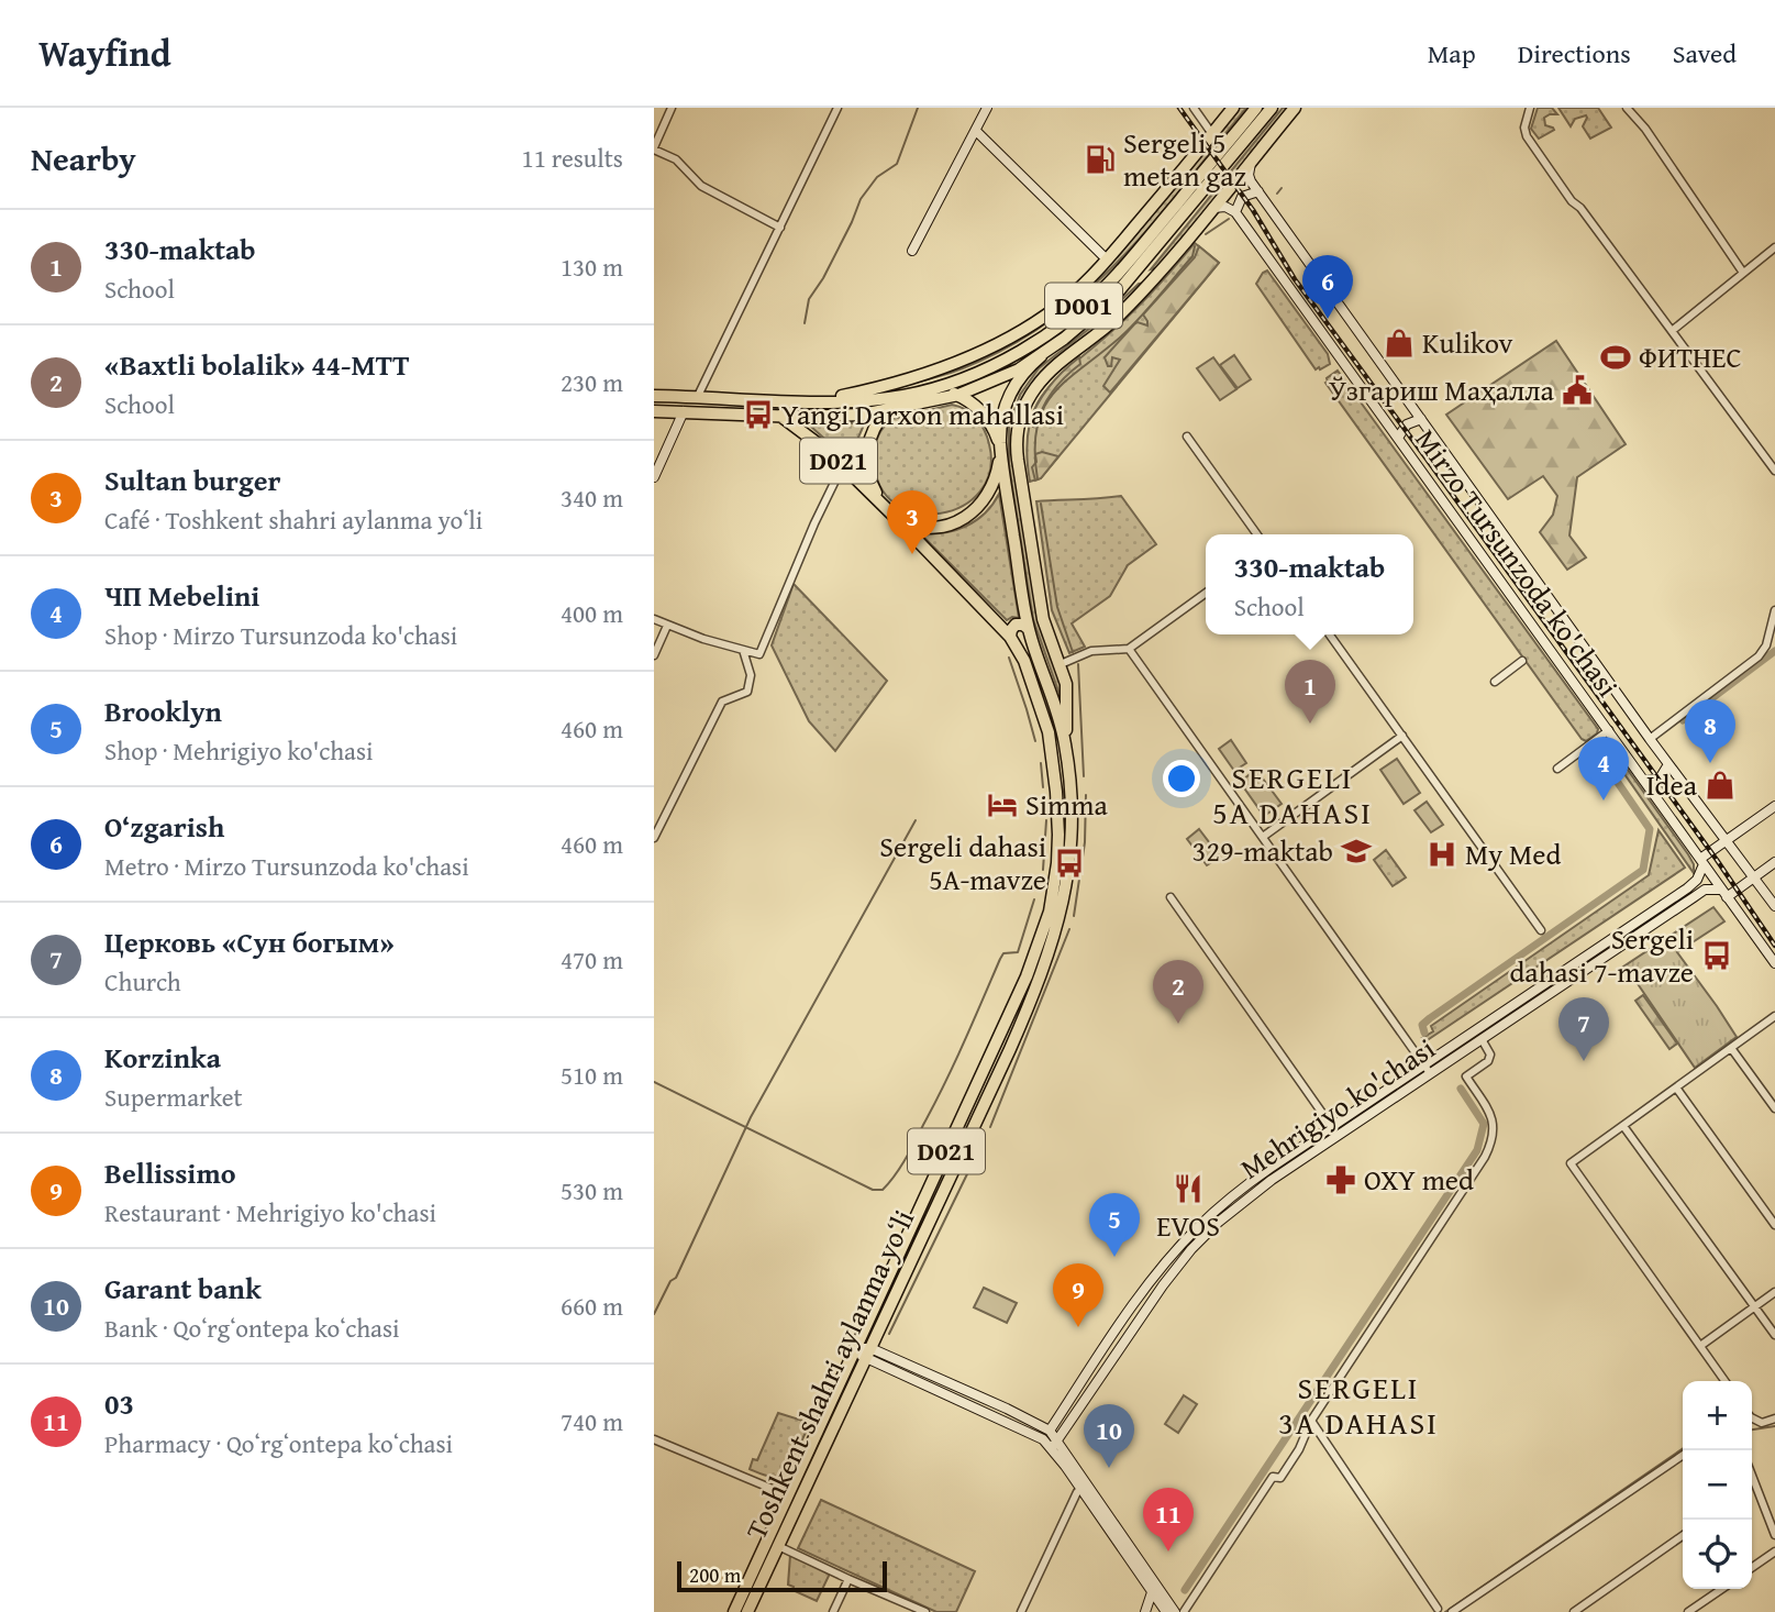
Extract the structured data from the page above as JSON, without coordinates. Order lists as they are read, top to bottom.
{
  "streets": {
    "highway": ["D001", "D021", "Toshkent shahri aylanma yoʻli"],
    "main road": ["Mirzo Tursunzoda ko'chasi", "Mehrigiyo ko'chasi"]
  },
  "crossings": [
    ["D001", "Toshkent shahri aylanma yoʻli"],
    ["Mirzo Tursunzoda ko'chasi", "Mehrigiyo ko'chasi"]
  ],
  "districts": ["SERGELI 5A DAHASI", "SERGELI 3A DAHASI"],
  "places": {
    "fuel station": ["Sergeli 5 metan gaz"],
    "shop": ["Kulikov", "Idea"],
    "sports": ["ФИТНЕС"],
    "public building": ["Ўзгариш Маҳалла"],
    "bus stop": ["Yangi Darxon mahallasi", "Sergeli dahasi 5A-mavze", "Sergeli dahasi 7-mavze"],
    "hotel": ["Simma"],
    "school or university": ["329-maktab"],
    "hospital": ["My Med"],
    "pharmacy": ["OXY med"],
    "restaurant": ["EVOS"]
  },
  "scale_bar": "200 m",
  "page": {
    "header": "Wayfind",
    "nav": ["Map", "Directions", "Saved"],
    "heading": ["Nearby", "11 results"],
    "list": [
      {
        "mark": "1",
        "name": "330-maktab",
        "note": "School",
        "value": "130 m"
      },
      {
        "mark": "2",
        "name": "«Baxtli bolalik» 44-MTT",
        "note": "School",
        "value": "230 m"
      },
      {
        "mark": "3",
        "name": "Sultan burger",
        "note": "Café · Toshkent shahri aylanma yoʻli",
        "value": "340 m"
      },
      {
        "mark": "4",
        "name": "ЧП Mebelini",
        "note": "Shop · Mirzo Tursunzoda ko'chasi",
        "value": "400 m"
      },
      {
        "mark": "5",
        "name": "Brooklyn",
        "note": "Shop · Mehrigiyo ko'chasi",
        "value": "460 m"
      },
      {
        "mark": "6",
        "name": "O‘zgarish",
        "note": "Metro · Mirzo Tursunzoda ko'chasi",
        "value": "460 m"
      },
      {
        "mark": "7",
        "name": "Церковь «Сун богым»",
        "note": "Church",
        "value": "470 m"
      },
      {
        "mark": "8",
        "name": "Korzinka",
        "note": "Supermarket",
        "value": "510 m"
      },
      {
        "mark": "9",
        "name": "Bellissimo",
        "note": "Restaurant · Mehrigiyo ko'chasi",
        "value": "530 m"
      },
      {
        "mark": "10",
        "name": "Garant bank",
        "note": "Bank · Qoʻrgʻontepa koʻchasi",
        "value": "660 m"
      },
      {
        "mark": "11",
        "name": "03",
        "note": "Pharmacy · Qoʻrgʻontepa koʻchasi",
        "value": "740 m"
      }
    ],
    "pins": [
      "6",
      "3",
      "1",
      "8",
      "4",
      "2",
      "7",
      "5",
      "9",
      "10",
      "11"
    ],
    "popup": ["330-maktab", "School"],
    "map_buttons": ["+", "−"],
    "scale": "200 m"
  }
}
